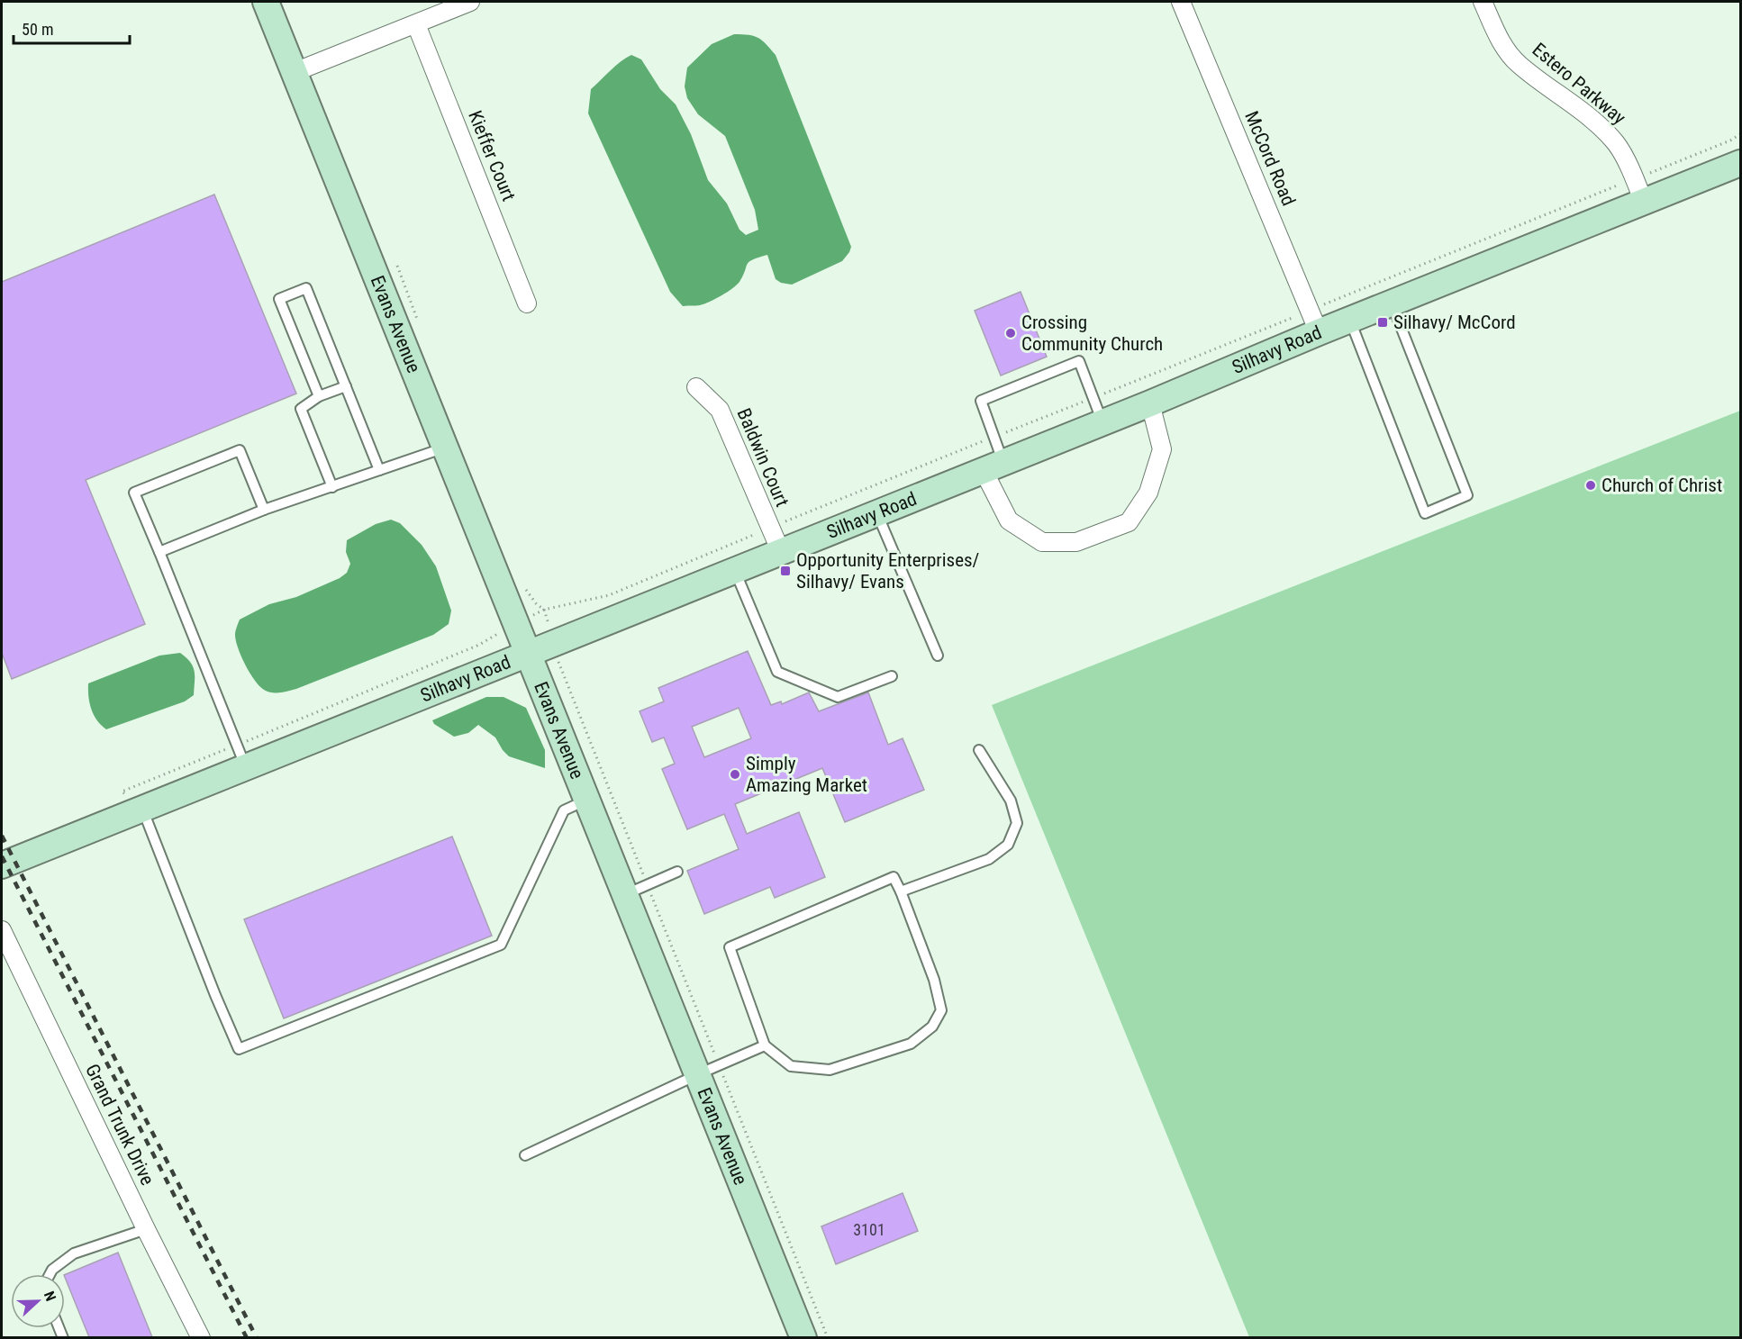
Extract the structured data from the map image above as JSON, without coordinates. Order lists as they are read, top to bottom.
{
  "streets": {
    "street": [
      "Estero Parkway",
      "Kieffer Court",
      "McCord Road",
      "Evans Avenue",
      "Silhavy Road",
      "Baldwin Court",
      "Grand Trunk Drive"
    ]
  },
  "crossings": [
    ["Estero Parkway", "Silhavy Road"],
    ["McCord Road", "Silhavy Road"],
    ["Evans Avenue", "Silhavy Road"],
    ["Silhavy Road", "Baldwin Court"]
  ],
  "places": {
    "transit": ["Silhavy/ McCord", "Opportunity Enterprises/ Silhavy/ Evans"],
    "other": ["Crossing Community Church", "Church of Christ", "Simply Amazing Market"]
  },
  "house_numbers": ["3101"],
  "scale_bar": "50 m",
  "north": "right"
}
